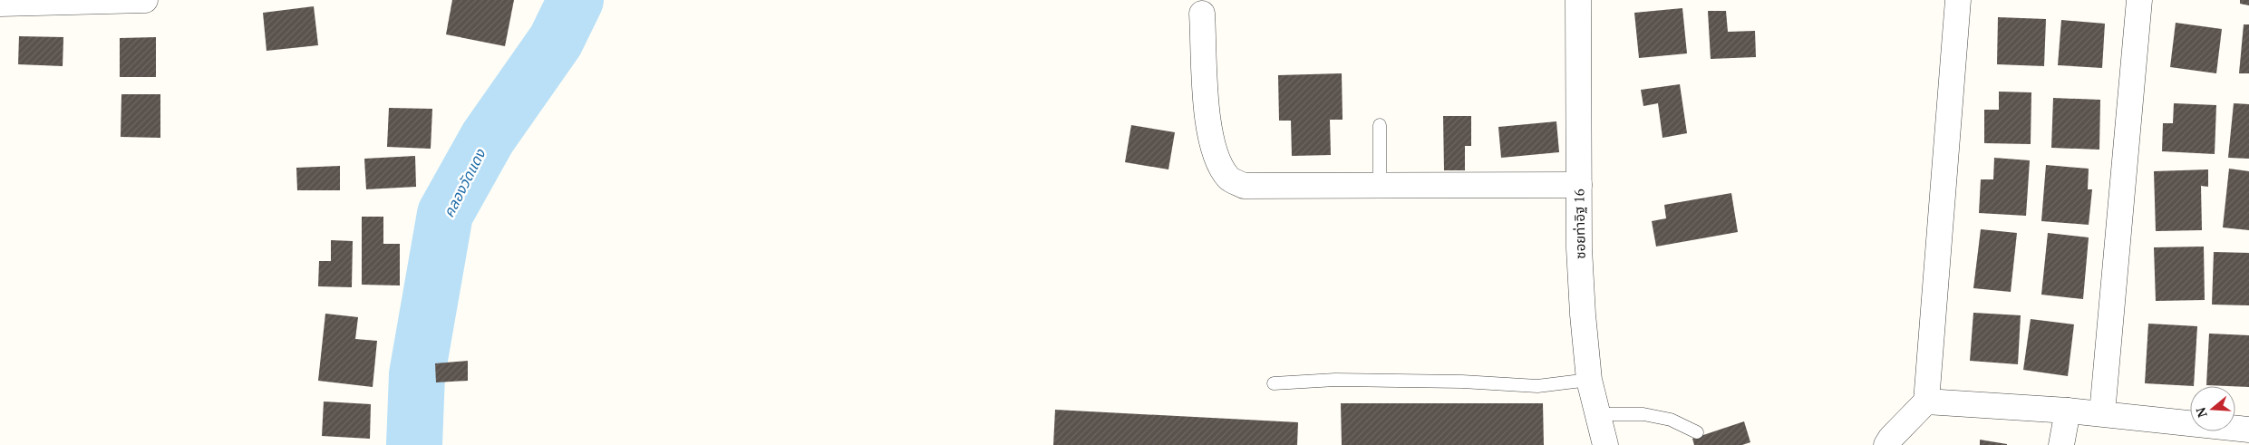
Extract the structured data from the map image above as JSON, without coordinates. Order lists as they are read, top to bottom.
{
  "streets": {
    "street": ["ซอยท่าอิฐ 16"]
  },
  "water": ["คลองวัดแดง"],
  "north": "left"
}
